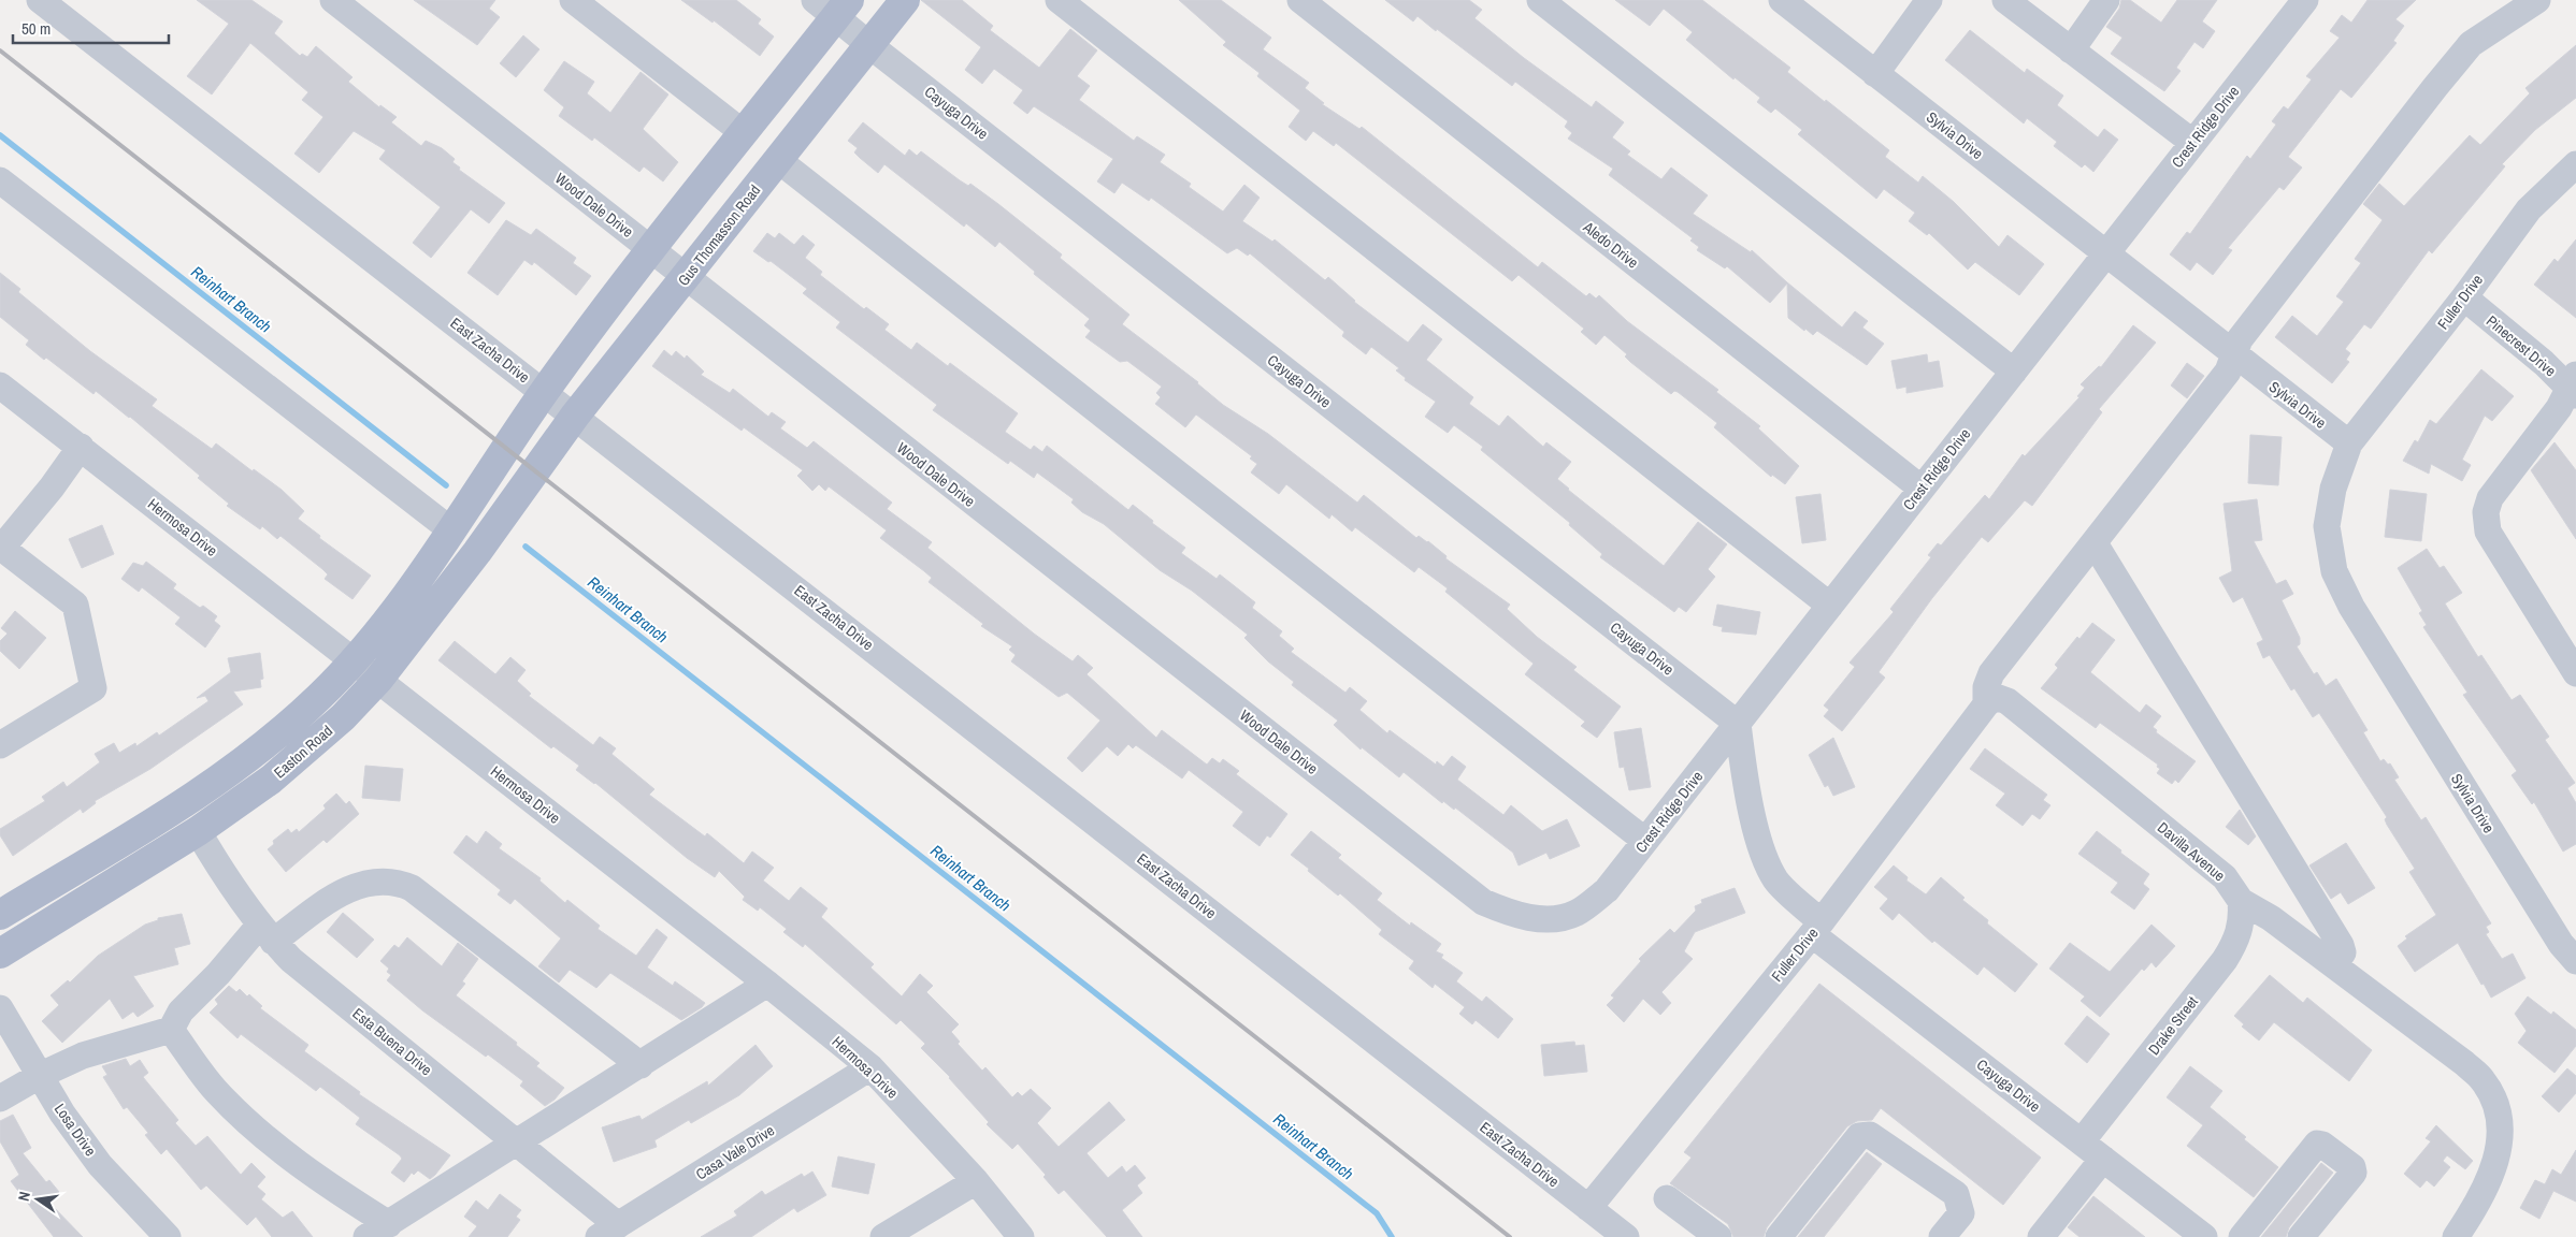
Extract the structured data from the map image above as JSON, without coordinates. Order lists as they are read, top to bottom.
{
  "streets": {
    "main road": ["Gus Thomasson Road", "Easton Road"],
    "street": [
      "Cayuga Drive",
      "Crest Ridge Drive",
      "Sylvia Drive",
      "Wood Dale Drive",
      "Aledo Drive",
      "Fuller Drive",
      "Pinecrest Drive",
      "East Zacha Drive",
      "Hermosa Drive",
      "Davilla Avenue",
      "Drake Street",
      "Esta Buena Drive",
      "Losa Drive",
      "Casa Vale Drive"
    ]
  },
  "crossings": [
    ["Cayuga Drive", "Crest Ridge Drive"],
    ["Cayuga Drive", "Gus Thomasson Road"],
    ["Cayuga Drive", "Fuller Drive"],
    ["Cayuga Drive", "Drake Street"],
    ["Crest Ridge Drive", "Sylvia Drive"],
    ["Crest Ridge Drive", "Wood Dale Drive"],
    ["Crest Ridge Drive", "Aledo Drive"],
    ["Sylvia Drive", "Fuller Drive"],
    ["Wood Dale Drive", "Gus Thomasson Road"],
    ["Gus Thomasson Road", "East Zacha Drive"],
    ["Gus Thomasson Road", "Easton Road"],
    ["Fuller Drive", "Pinecrest Drive"],
    ["Fuller Drive", "East Zacha Drive"],
    ["Fuller Drive", "Davilla Avenue"],
    ["East Zacha Drive", "Easton Road"],
    ["Hermosa Drive", "Easton Road"],
    ["Hermosa Drive", "Casa Vale Drive"],
    ["Easton Road", "Esta Buena Drive"],
    ["Davilla Avenue", "Drake Street"],
    ["Esta Buena Drive", "Casa Vale Drive"]
  ],
  "water": ["Reinhart Branch"],
  "scale_bar": "50 m",
  "north": "left"
}
